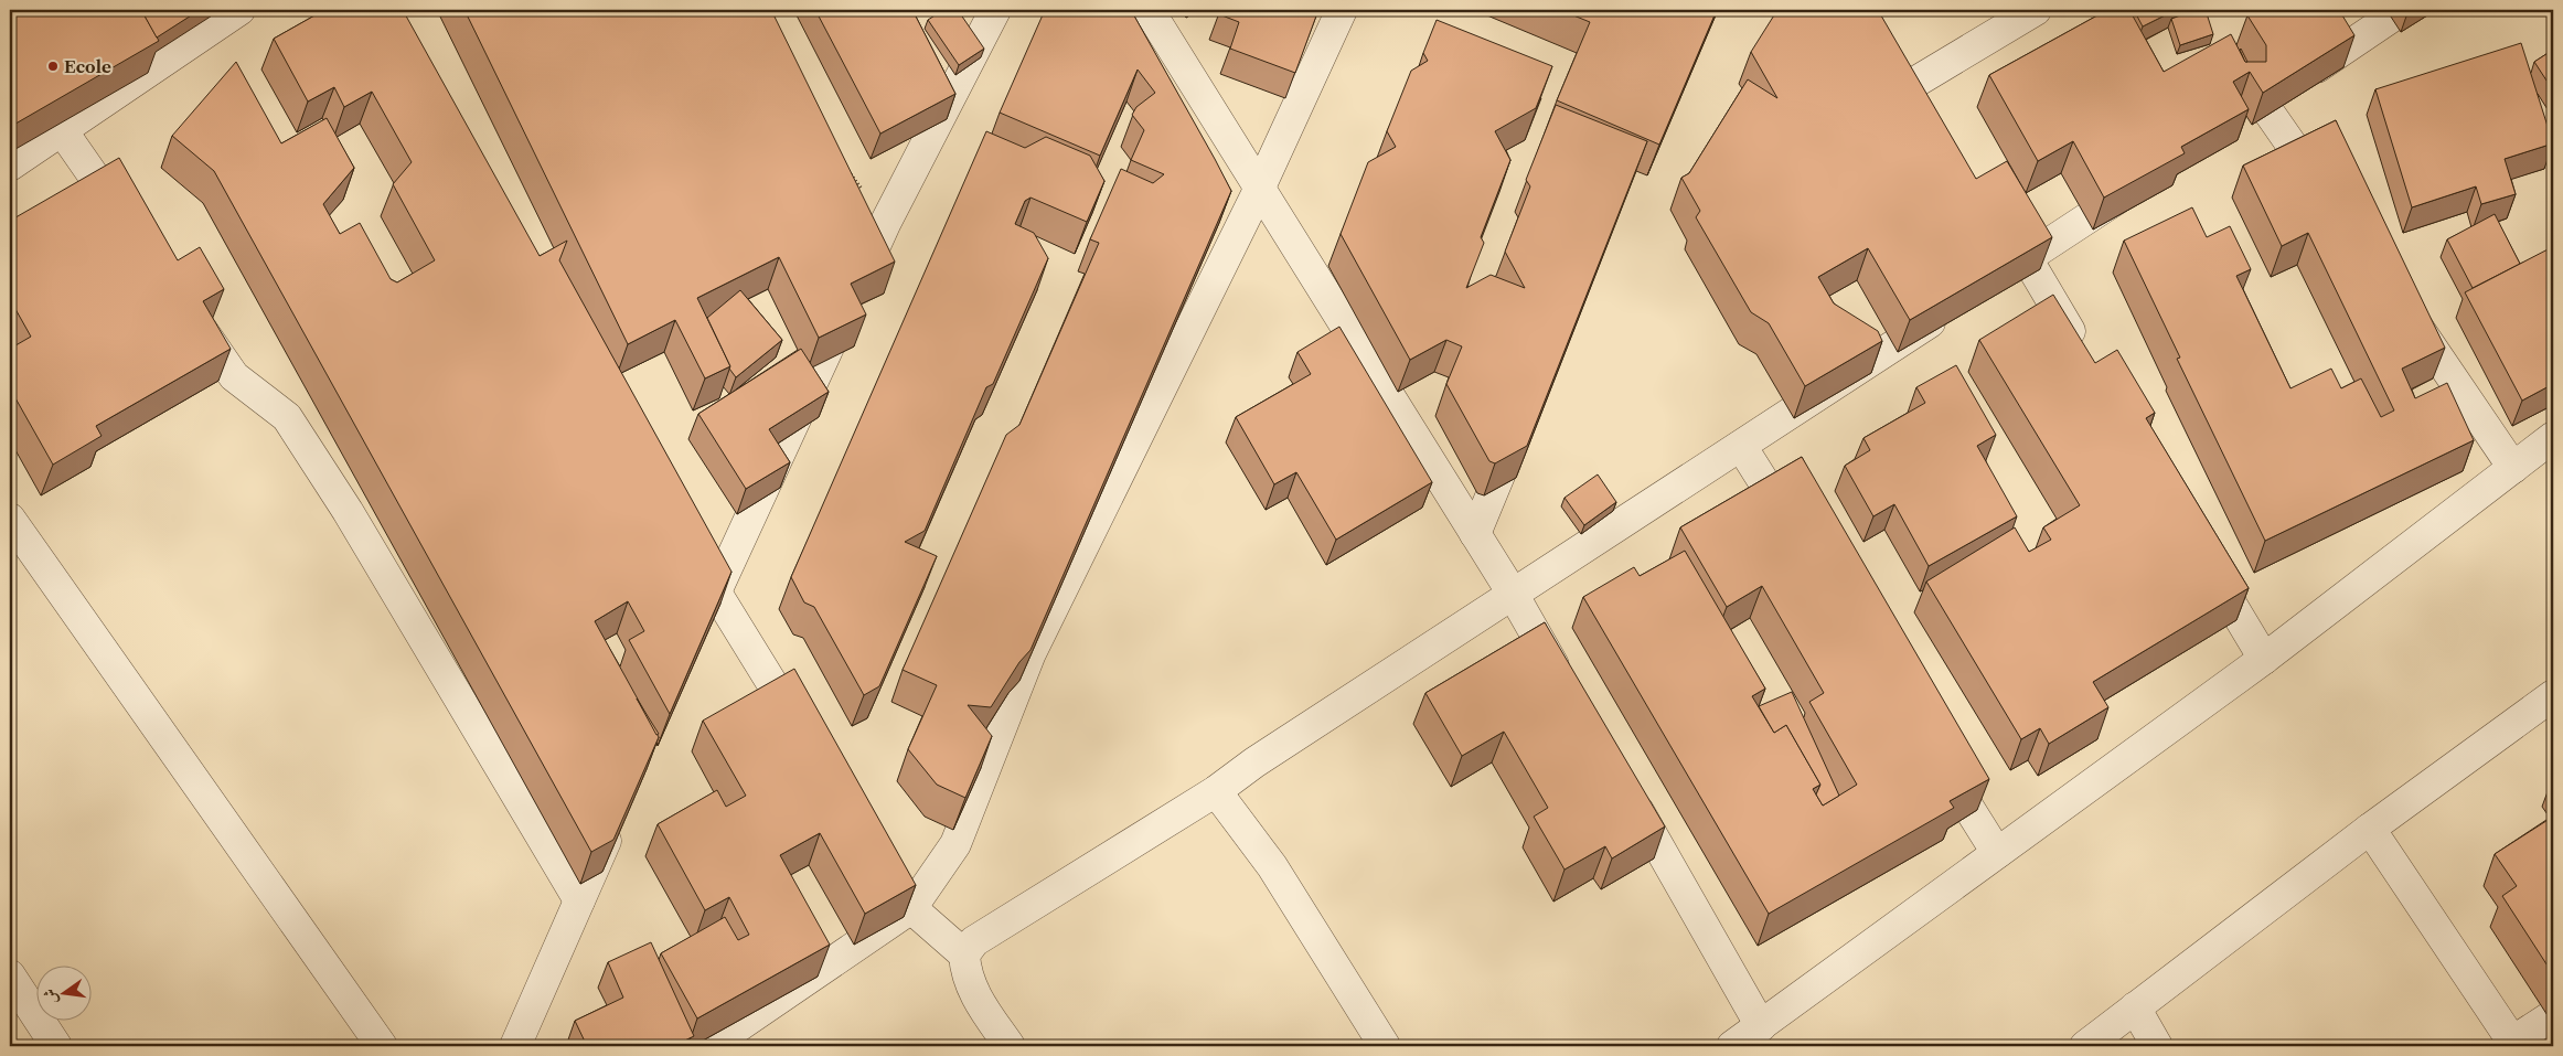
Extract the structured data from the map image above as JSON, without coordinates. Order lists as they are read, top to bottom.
{
  "places": ["Ecole"],
  "north": "left"
}
